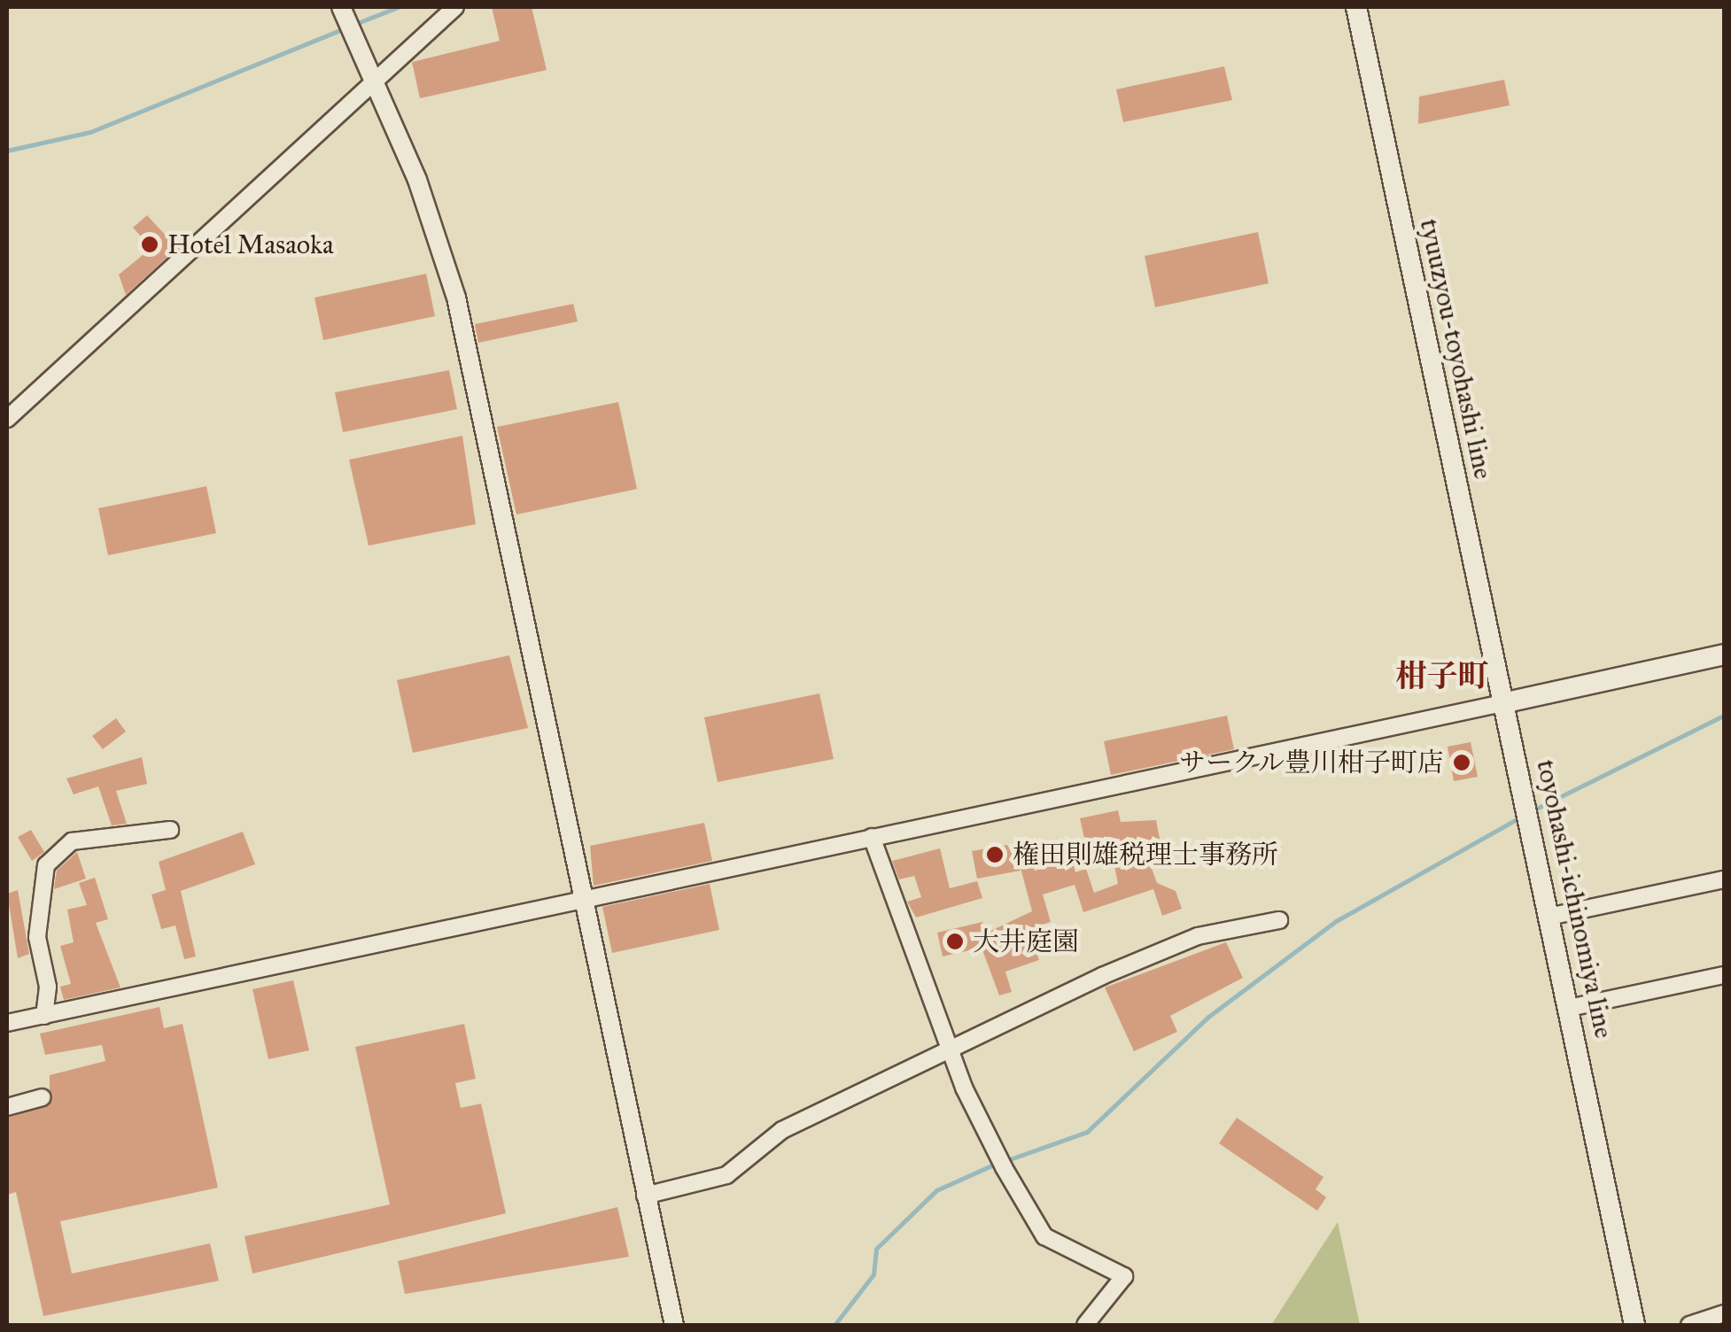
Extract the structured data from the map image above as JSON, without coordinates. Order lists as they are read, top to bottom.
{
  "streets": {
    "main road": ["tyuuzyou-toyohashi line", "toyohashi-ichinomiya line"]
  },
  "crossings": [
    ["tyuuzyou-toyohashi line", "toyohashi-ichinomiya line"]
  ],
  "districts": ["柑子町"],
  "places": [
    "Hotel Masaoka",
    "サークル豊川柑子町店",
    "権田則雄税理士事務所",
    "大井庭園"
  ]
}
